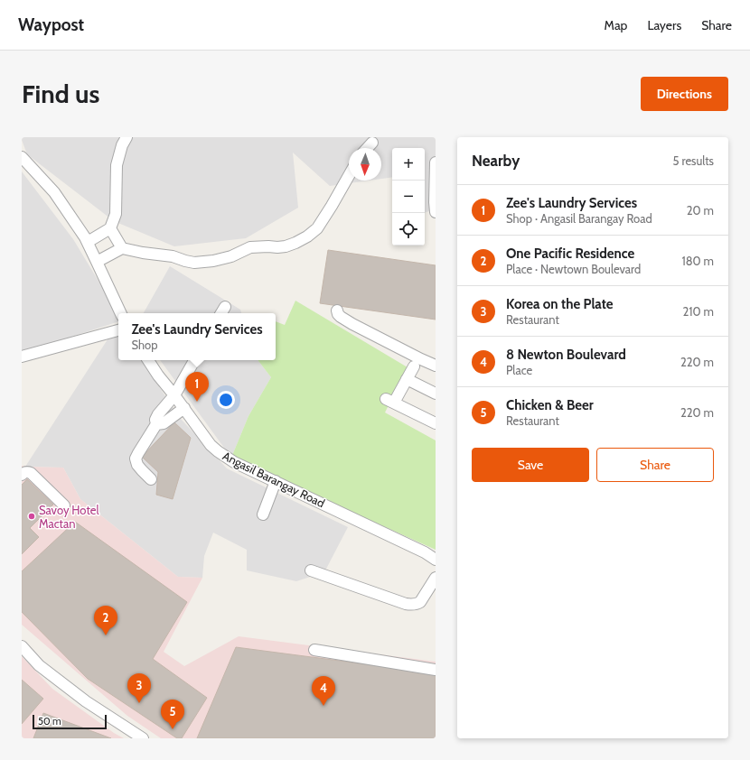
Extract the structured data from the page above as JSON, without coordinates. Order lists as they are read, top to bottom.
{
  "streets": {
    "street": ["Angasil Barangay Road"]
  },
  "places": ["Savoy Hotel Mactan"],
  "scale_bar": "50 m",
  "north": "bottom",
  "page": {
    "header": "Waypost",
    "nav": ["Map", "Layers", "Share"],
    "buttons": [
      "Directions",
      ["Save", "Share"]
    ],
    "title": "Find us",
    "heading": ["Nearby", "5 results"],
    "map_buttons": ["+", "−"],
    "list": [
      {
        "mark": "1",
        "name": "Zee's Laundry Services",
        "note": "Shop · Angasil Barangay Road",
        "value": "20 m"
      },
      {
        "mark": "2",
        "name": "One Pacific Residence",
        "note": "Place · Newtown Boulevard",
        "value": "180 m"
      },
      {
        "mark": "3",
        "name": "Korea on the Plate",
        "note": "Restaurant",
        "value": "210 m"
      },
      {
        "mark": "4",
        "name": "8 Newton Boulevard",
        "note": "Place",
        "value": "220 m"
      },
      {
        "mark": "5",
        "name": "Chicken & Beer",
        "note": "Restaurant",
        "value": "220 m"
      }
    ],
    "popup": ["Zee's Laundry Services", "Shop"],
    "pins": [
      "1",
      "2",
      "3",
      "4",
      "5"
    ],
    "scale": "50 m"
  }
}
